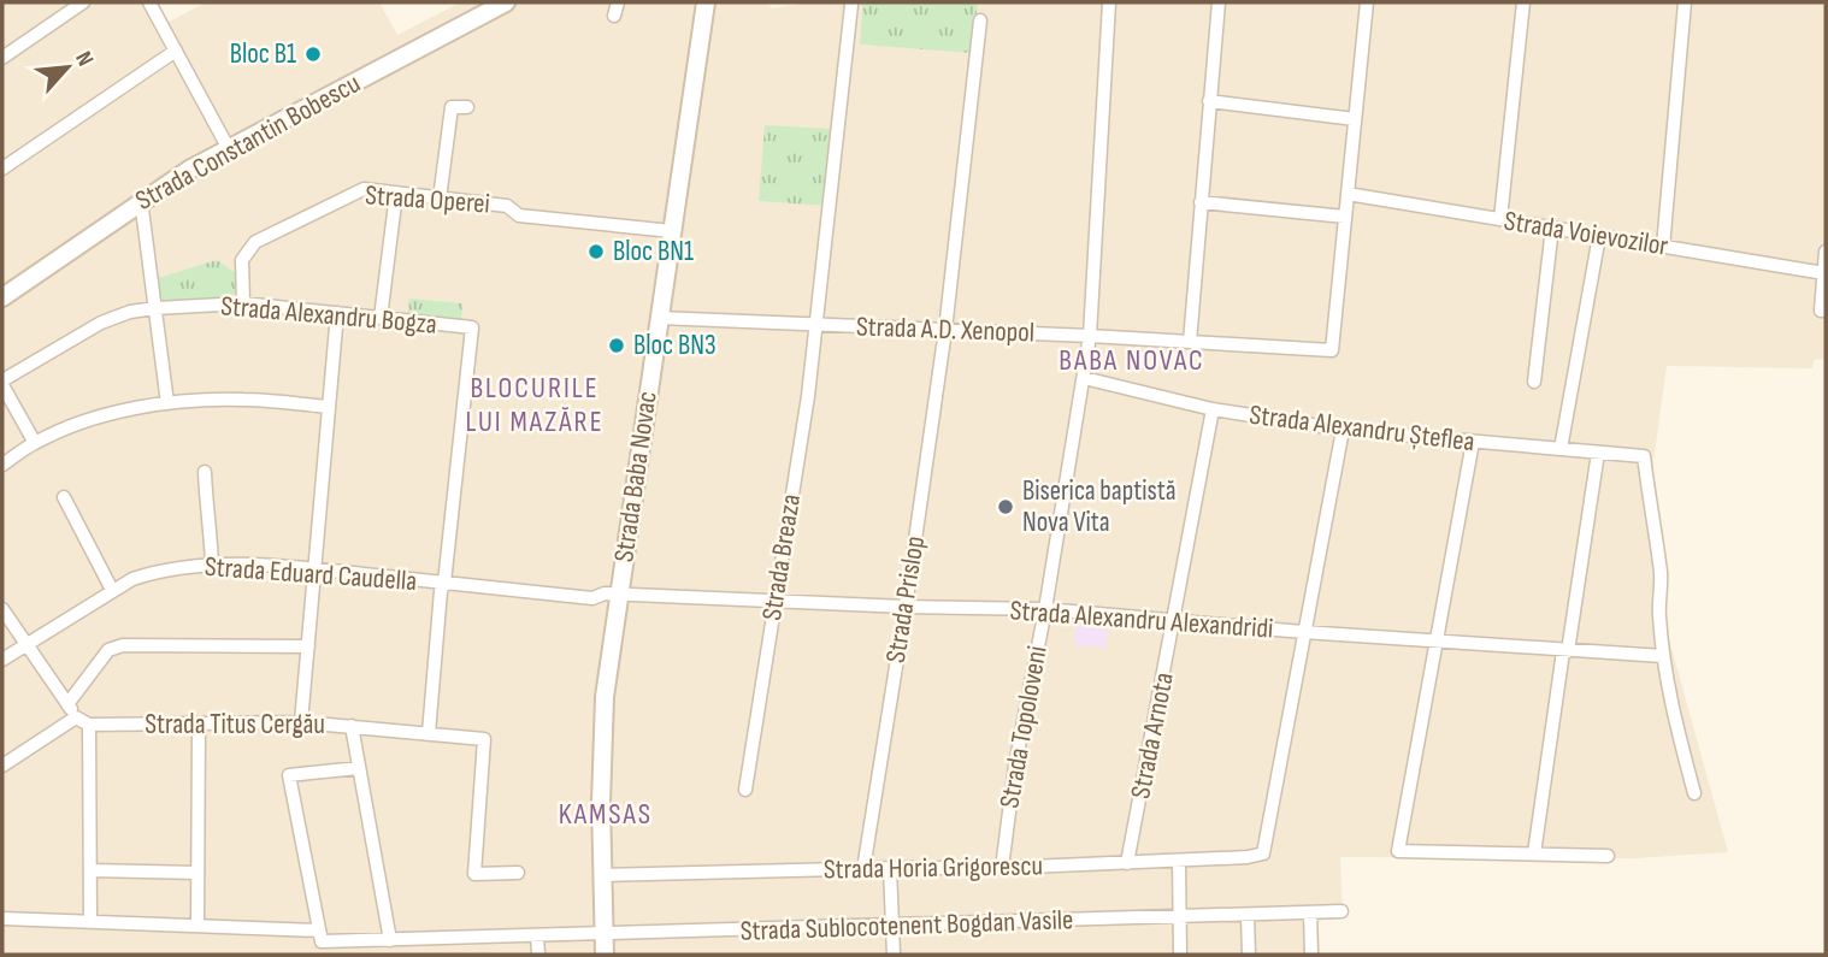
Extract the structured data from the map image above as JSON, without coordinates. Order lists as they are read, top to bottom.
{
  "streets": {
    "main road": ["Strada Constantin Bobescu", "Strada Baba Novac"],
    "street": [
      "Strada Operei",
      "Strada Voievozilor",
      "Strada Alexandru Bogza",
      "Strada A.D. Xenopol",
      "Strada Alexandru Șteflea",
      "Strada Breaza",
      "Strada Eduard Caudella",
      "Strada Prislop",
      "Strada Alexandru Alexandridi",
      "Strada Titus Cergău",
      "Strada Topoloveni",
      "Strada Arnota",
      "Strada Horia Grigorescu",
      "Strada Sublocotenent Bogdan Vasile"
    ]
  },
  "crossings": [
    ["Strada Operei", "Strada Alexandru Bogza"],
    ["Strada Operei", "Strada Baba Novac"],
    ["Strada Alexandru Bogza", "Strada Eduard Caudella"],
    ["Strada A.D. Xenopol", "Strada Baba Novac"],
    ["Strada A.D. Xenopol", "Strada Breaza"],
    ["Strada A.D. Xenopol", "Strada Prislop"],
    ["Strada A.D. Xenopol", "Strada Topoloveni"],
    ["Strada Alexandru Șteflea", "Strada Alexandru Alexandridi"],
    ["Strada Alexandru Șteflea", "Strada Topoloveni"],
    ["Strada Alexandru Șteflea", "Strada Arnota"],
    ["Strada Baba Novac", "Strada Eduard Caudella"],
    ["Strada Baba Novac", "Strada Alexandru Alexandridi"],
    ["Strada Baba Novac", "Strada Horia Grigorescu"],
    ["Strada Baba Novac", "Strada Sublocotenent Bogdan Vasile"],
    ["Strada Breaza", "Strada Alexandru Alexandridi"],
    ["Strada Eduard Caudella", "Strada Alexandru Alexandridi"],
    ["Strada Prislop", "Strada Alexandru Alexandridi"],
    ["Strada Prislop", "Strada Horia Grigorescu"],
    ["Strada Alexandru Alexandridi", "Strada Topoloveni"],
    ["Strada Alexandru Alexandridi", "Strada Arnota"],
    ["Strada Alexandru Alexandridi", "Strada Horia Grigorescu"],
    ["Strada Topoloveni", "Strada Horia Grigorescu"],
    ["Strada Arnota", "Strada Horia Grigorescu"]
  ],
  "districts": ["BABA NOVAC", "BLOCURILE LUI MAZĂRE", "KAMSAS"],
  "places": [
    "Bloc B1",
    "Bloc BN1",
    "Bloc BN3",
    "Biserica baptistă Nova Vita"
  ],
  "north": "top right"
}
